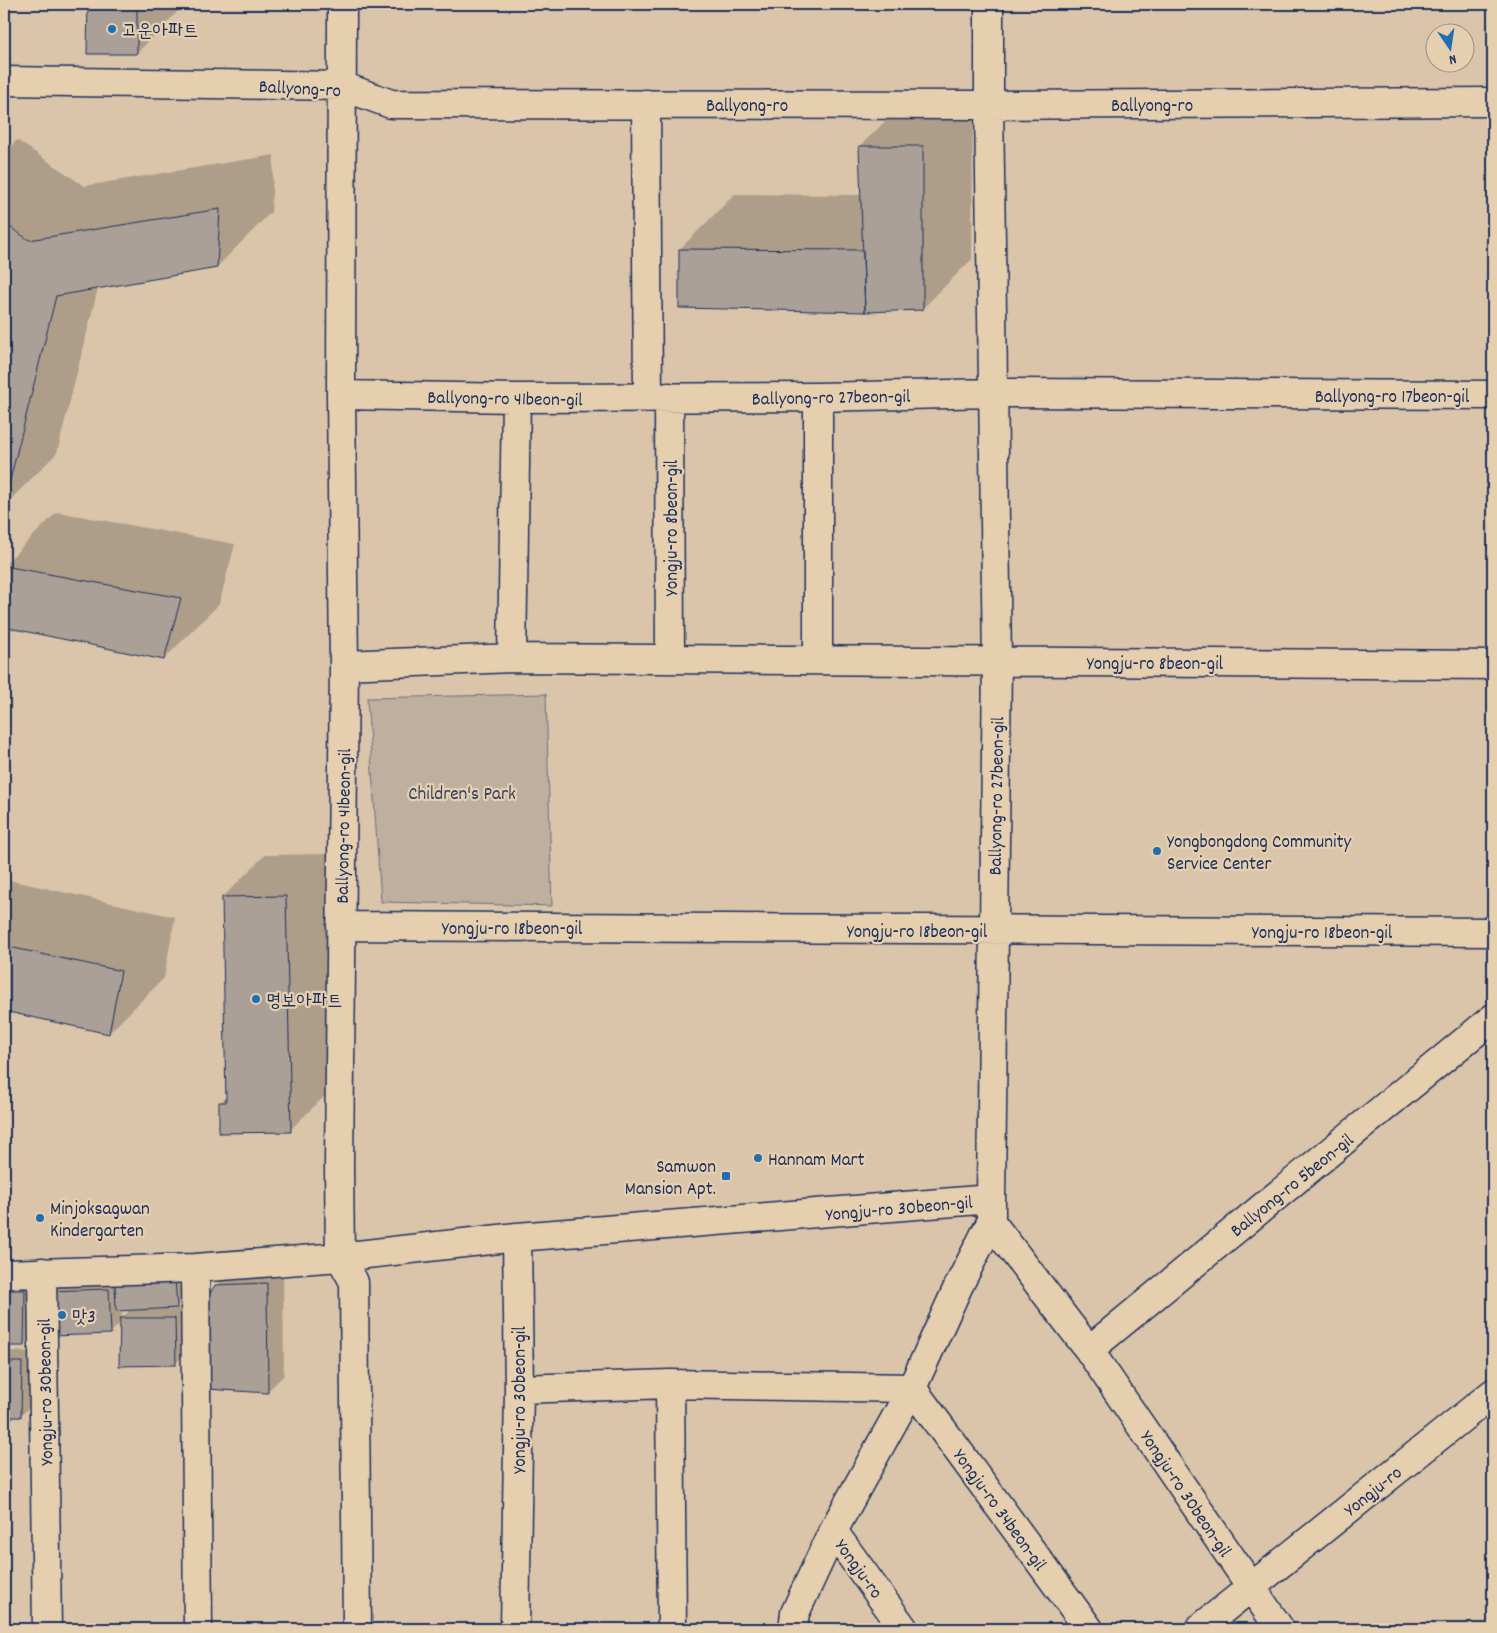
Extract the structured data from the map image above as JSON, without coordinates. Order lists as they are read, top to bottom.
{
  "streets": {
    "street": [
      "Ballyong-ro",
      "Ballyong-ro 17beon-gil",
      "Ballyong-ro 27beon-gil",
      "Ballyong-ro 41beon-gil",
      "Yongju-ro 8beon-gil",
      "Yongju-ro 18beon-gil",
      "Ballyong-ro 5beon-gil",
      "Yongju-ro 30beon-gil",
      "Yongju-ro",
      "Yongju-ro 34beon-gil"
    ]
  },
  "crossings": [
    ["Ballyong-ro", "Ballyong-ro 27beon-gil"],
    ["Ballyong-ro", "Ballyong-ro 41beon-gil"],
    ["Ballyong-ro", "Yongju-ro 8beon-gil"],
    ["Ballyong-ro 17beon-gil", "Ballyong-ro 27beon-gil"],
    ["Ballyong-ro 27beon-gil", "Ballyong-ro 41beon-gil"],
    ["Ballyong-ro 27beon-gil", "Yongju-ro 8beon-gil"],
    ["Ballyong-ro 27beon-gil", "Yongju-ro 18beon-gil"],
    ["Ballyong-ro 27beon-gil", "Yongju-ro 30beon-gil"],
    ["Ballyong-ro 41beon-gil", "Yongju-ro 8beon-gil"],
    ["Ballyong-ro 41beon-gil", "Yongju-ro 18beon-gil"],
    ["Ballyong-ro 41beon-gil", "Yongju-ro 30beon-gil"],
    ["Ballyong-ro 5beon-gil", "Yongju-ro 30beon-gil"],
    ["Yongju-ro 30beon-gil", "Yongju-ro"]
  ],
  "parks": ["Children's Park"],
  "places": {
    "other": [
      "고운아파트",
      "Yongbongdong Community Service Center",
      "명보아파트",
      "Hannam Mart",
      "Minjoksagwan Kindergarten",
      "맛3"
    ],
    "transit": ["Samwon Mansion Apt."]
  },
  "north": "bottom"
}
